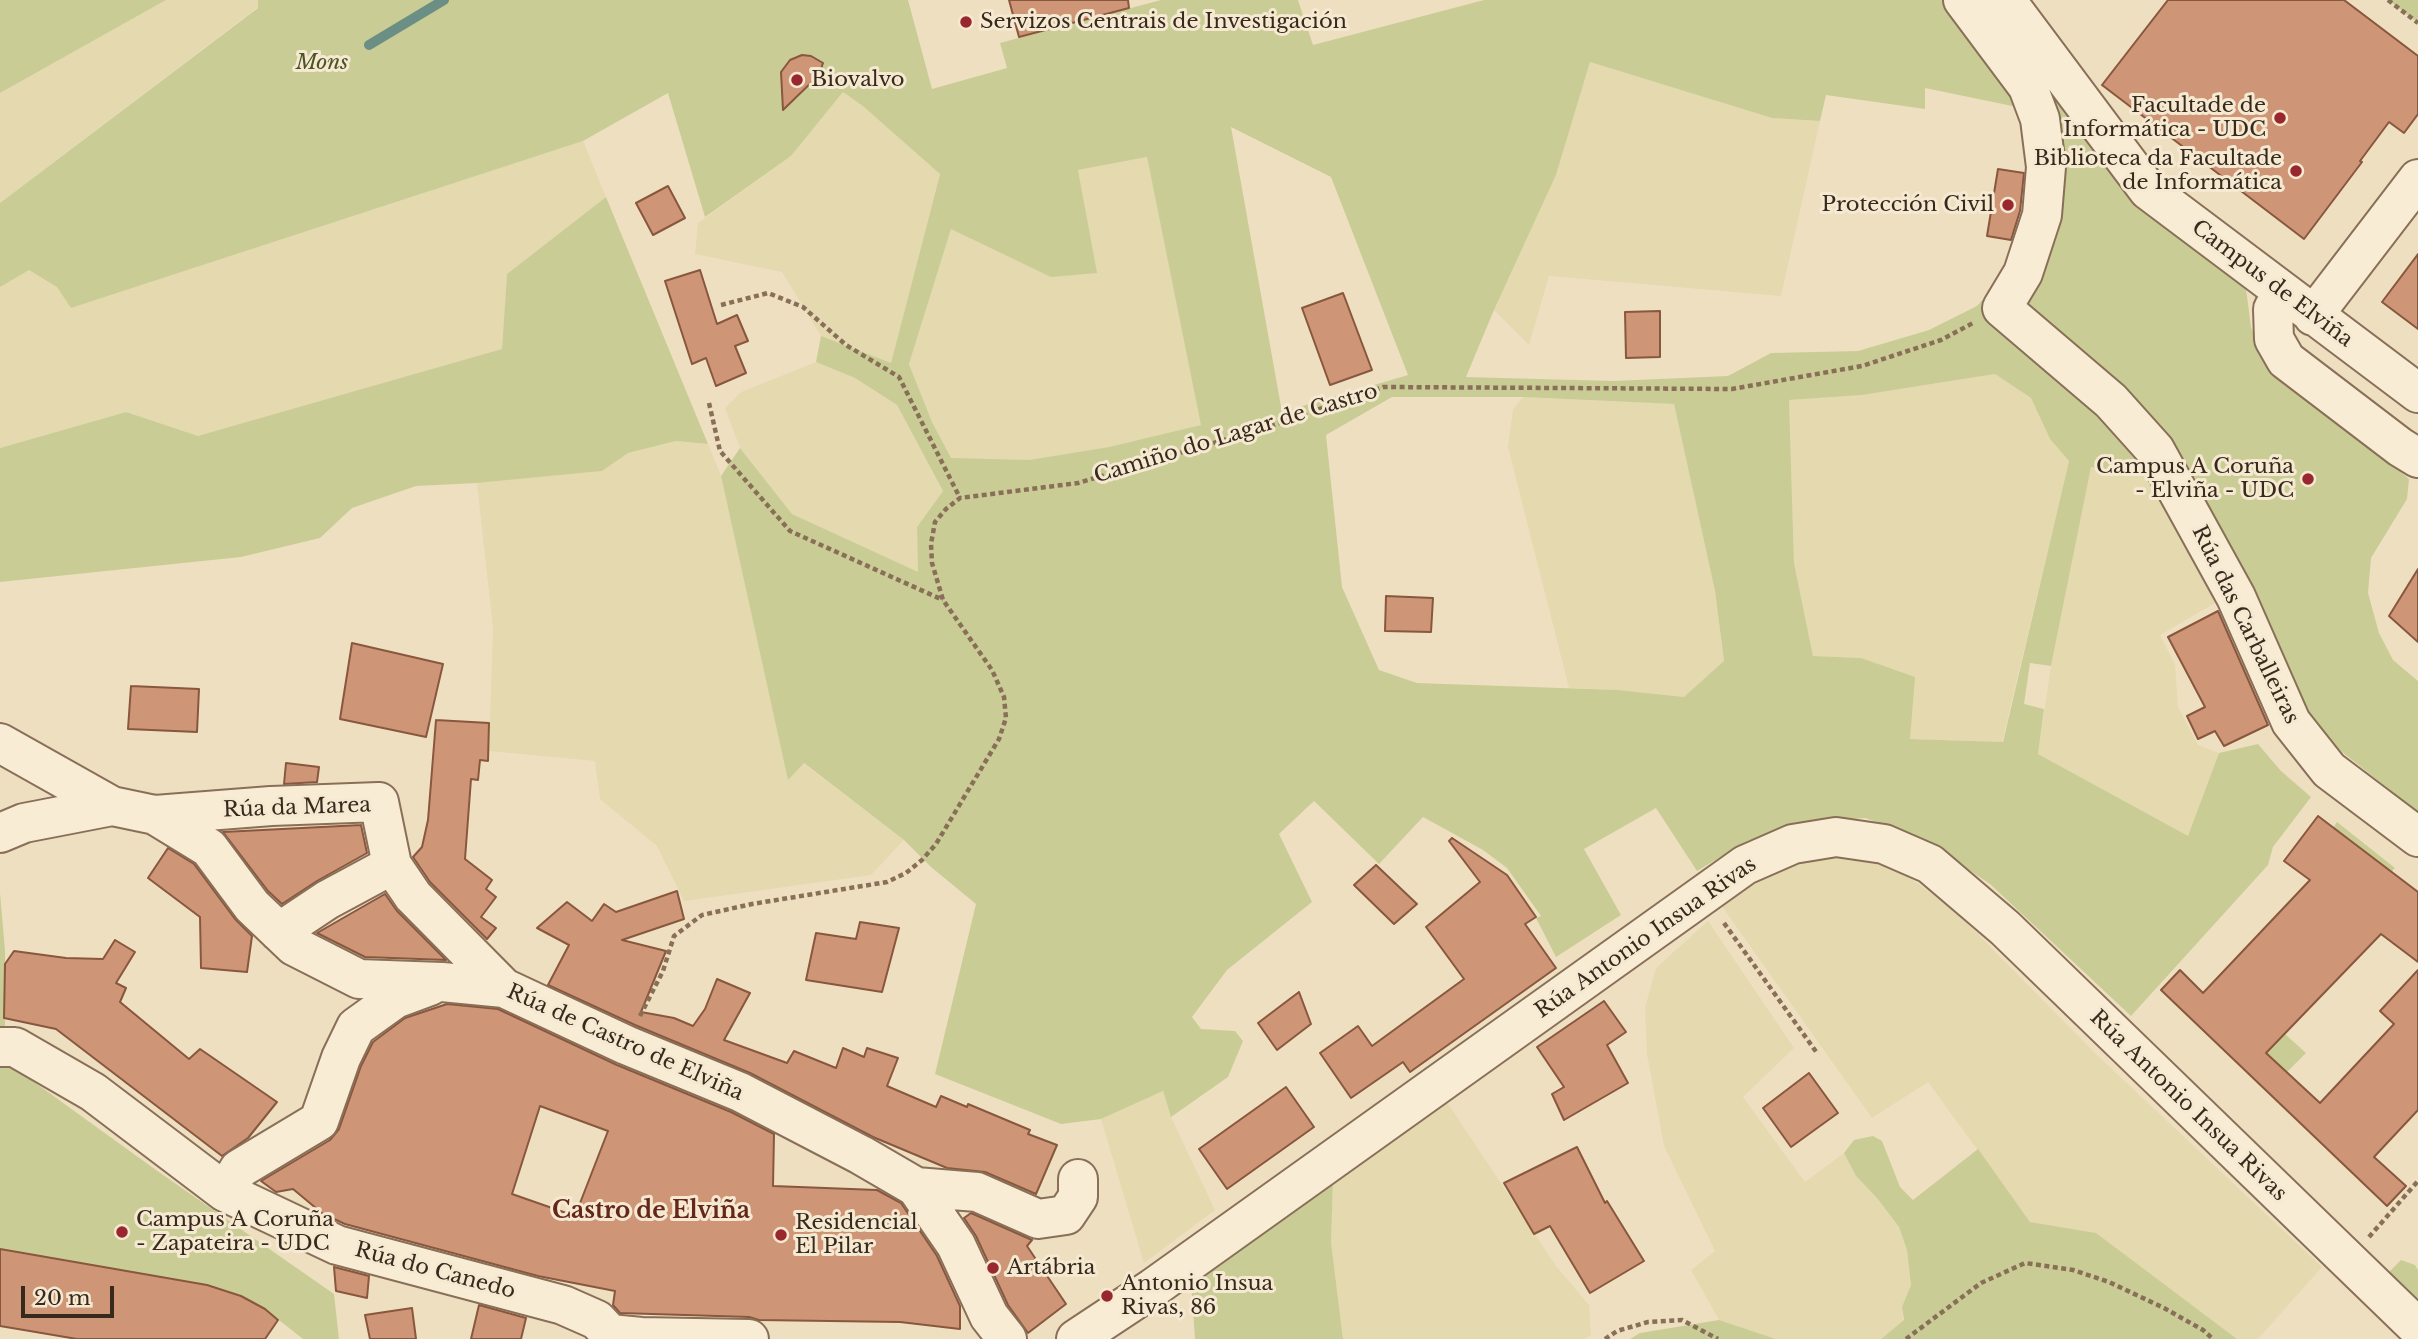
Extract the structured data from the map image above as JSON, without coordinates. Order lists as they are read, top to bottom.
{
  "streets": {
    "street": [
      "Campus de Elviña",
      "Rúa das Carballeiras",
      "Rúa da Marea",
      "Rúa Antonio Insua Rivas",
      "Rúa de Castro de Elviña",
      "Rúa do Canedo"
    ],
    "path": ["Camiño do Lagar de Castro"]
  },
  "crossings": [
    ["Camiño do Lagar de Castro", "Rúa das Carballeiras"],
    ["Rúa da Marea", "Rúa de Castro de Elviña"]
  ],
  "districts": ["Castro de Elviña"],
  "parks": ["Mons"],
  "places": [
    "Servizos Centrais de Investigación",
    "Biovalvo",
    "Facultade de Informática - UDC",
    "Biblioteca da Facultade de Informática",
    "Protección Civil",
    "Campus A Coruña - Elviña - UDC",
    "Campus A Coruña - Zapateira - UDC",
    "Residencial El Pilar",
    "Artábria",
    "Antonio Insua Rivas, 86"
  ],
  "scale_bar": "20 m"
}
